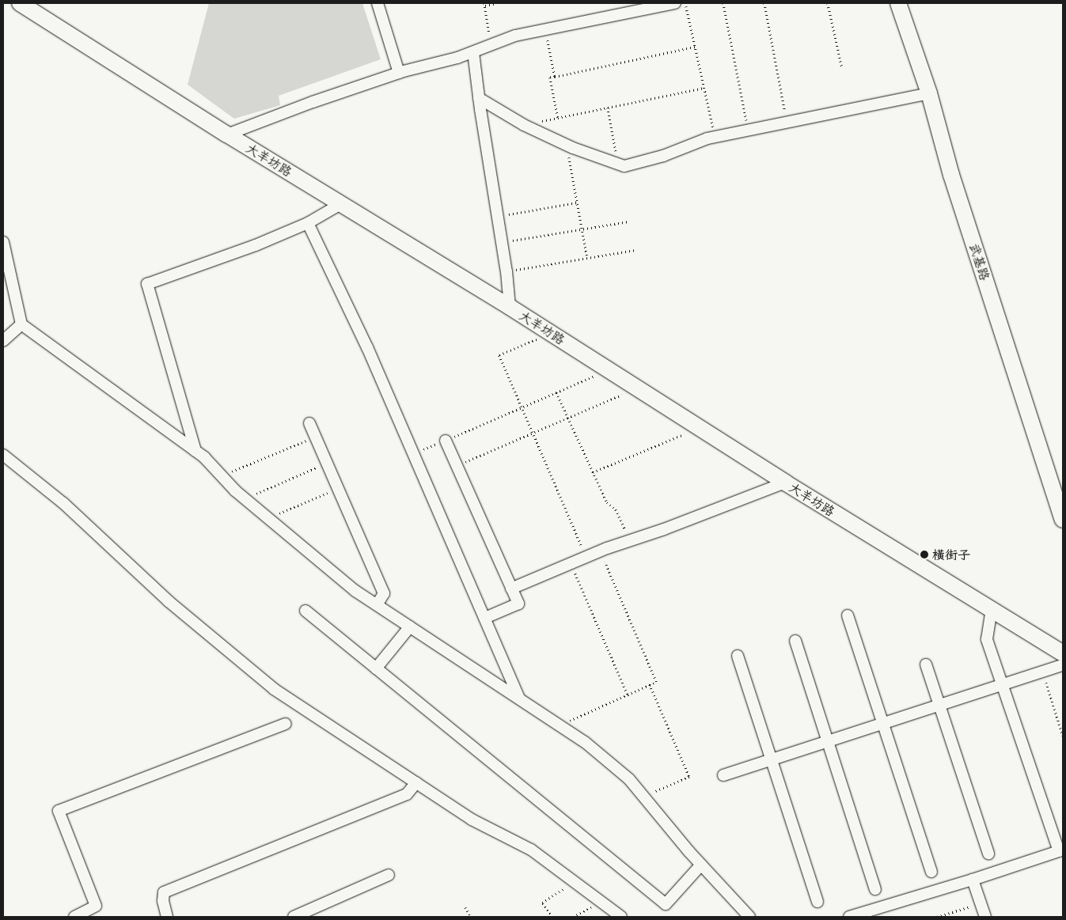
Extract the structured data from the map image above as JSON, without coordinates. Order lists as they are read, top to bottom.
{
  "streets": {
    "main road": ["大羊坊路", "武基路"]
  },
  "places": ["横街子"]
}
